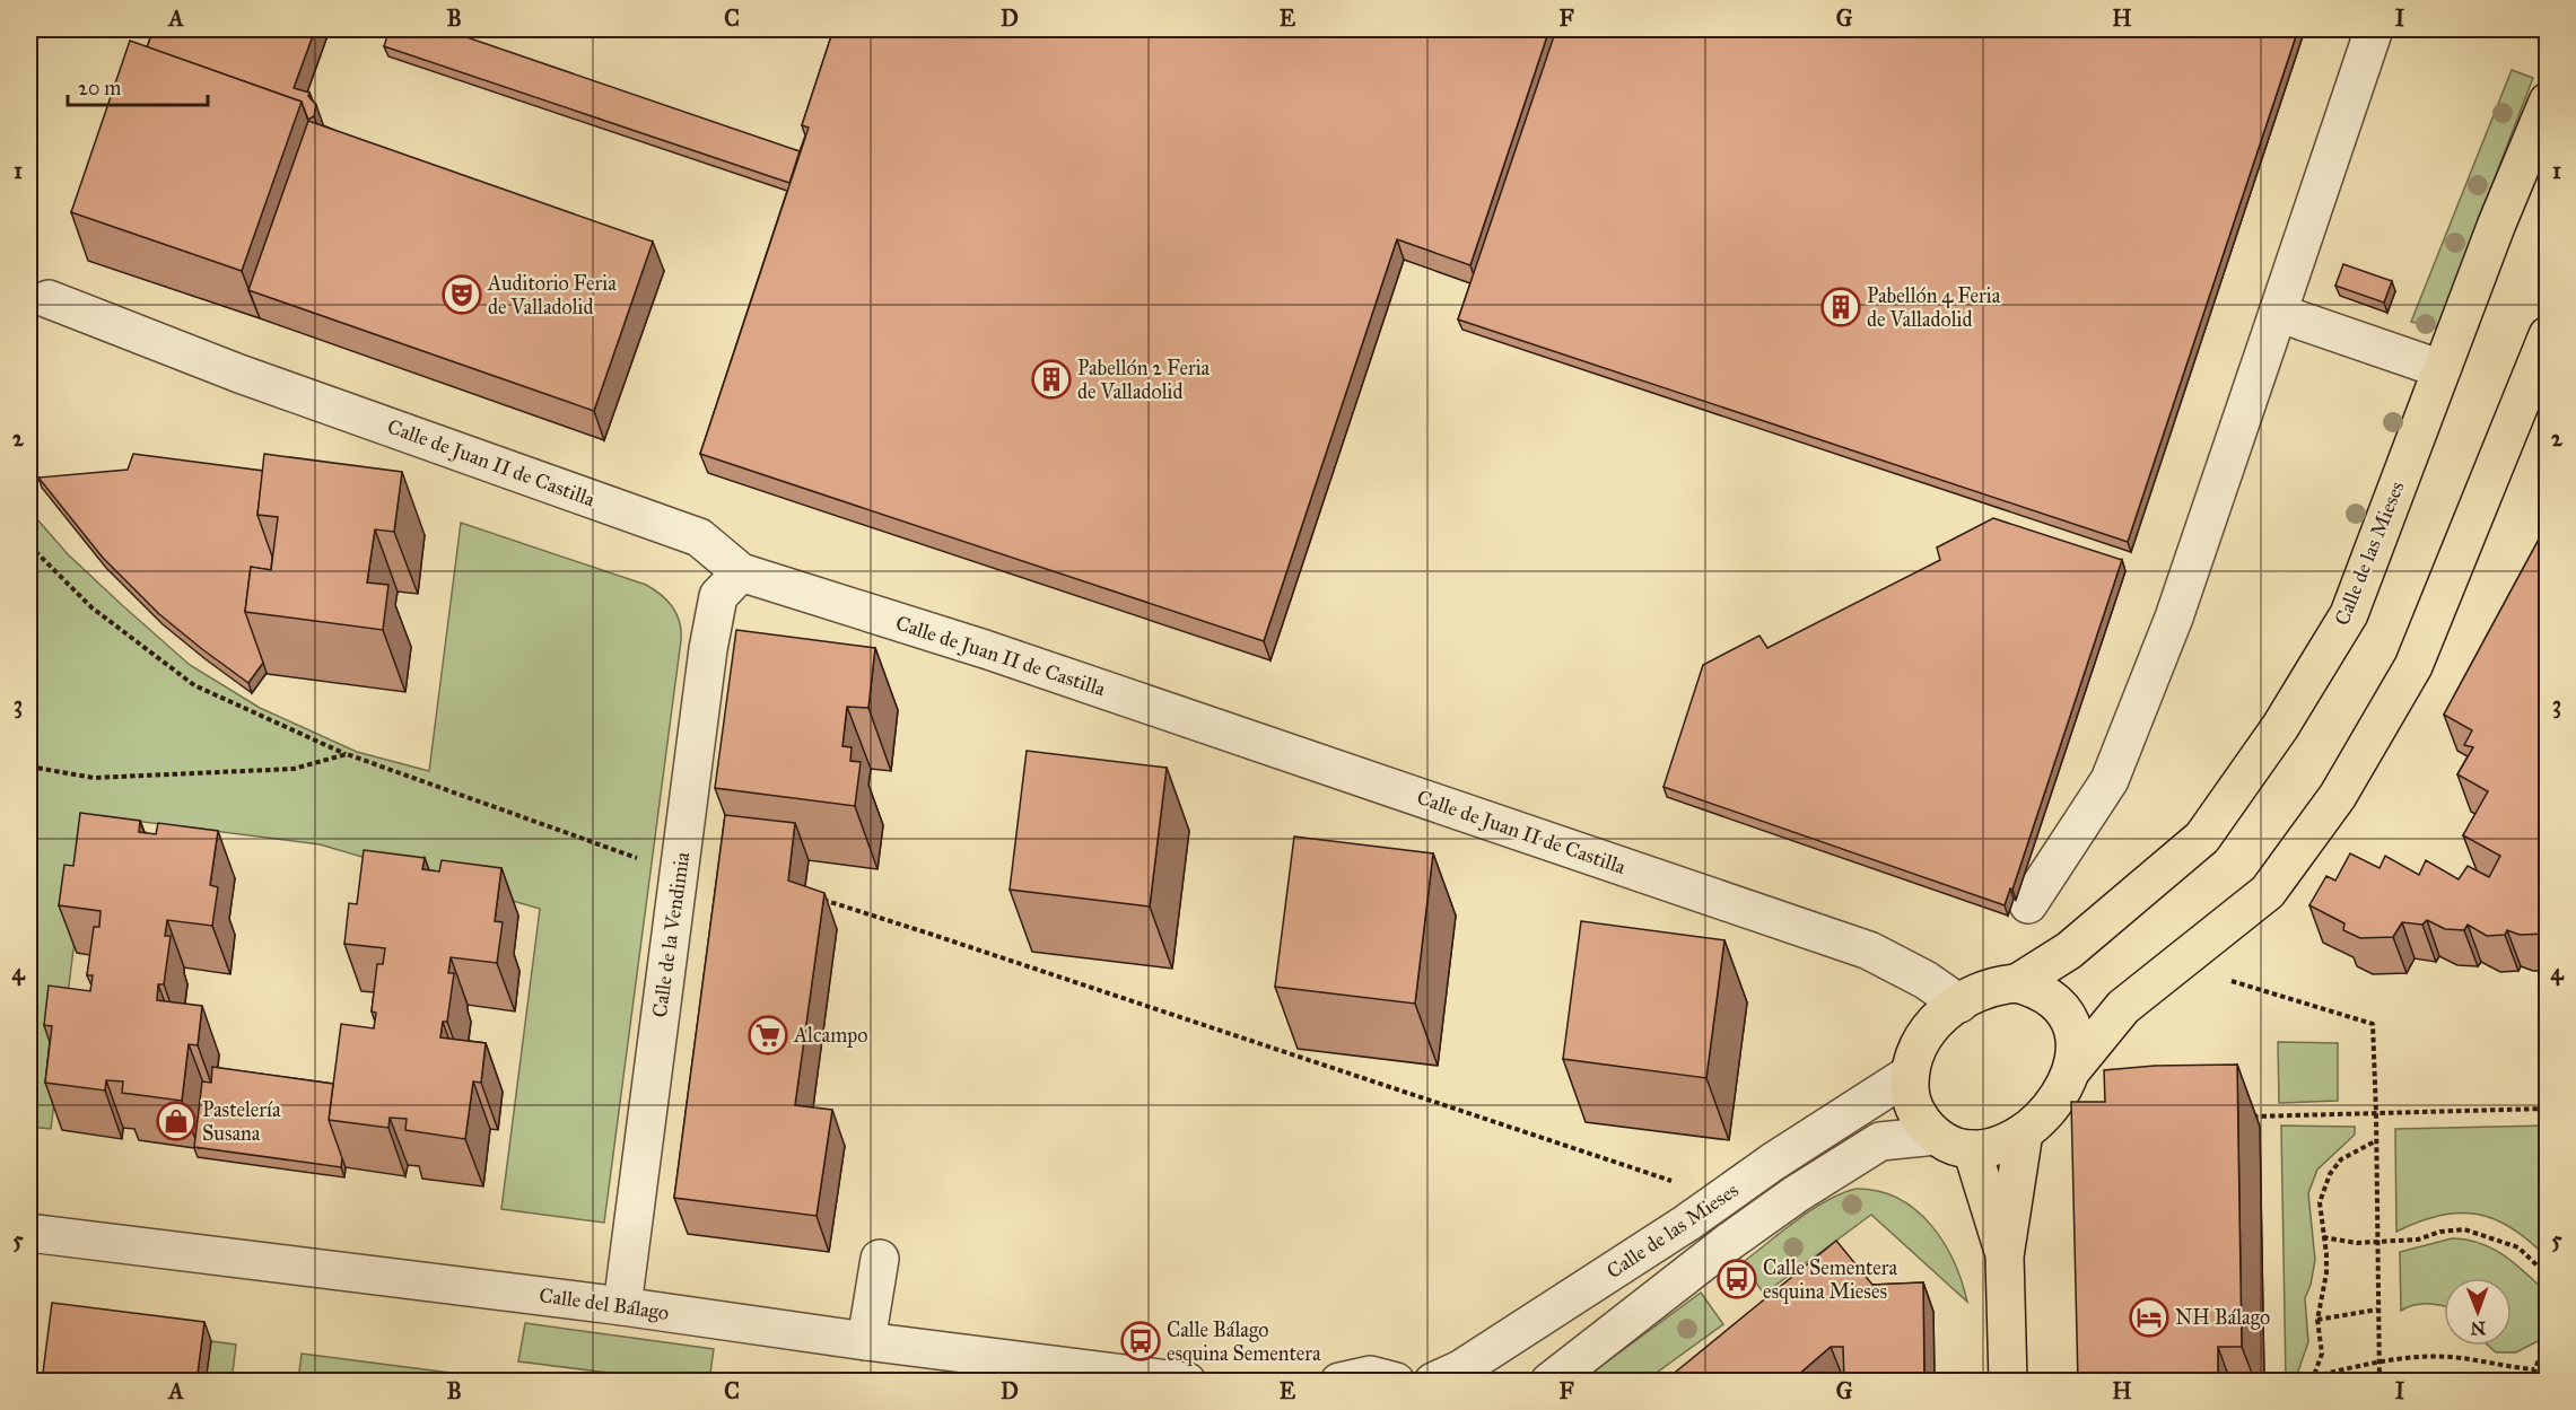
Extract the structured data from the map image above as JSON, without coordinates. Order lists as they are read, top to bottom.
{
  "streets": {
    "main road": ["Calle de las Mieses"],
    "street": ["Calle de Juan II de Castilla", "Calle de la Vendimia", "Calle del Bálago"]
  },
  "crossings": [
    ["Calle de Juan II de Castilla", "Calle de las Mieses"],
    ["Calle de Juan II de Castilla", "Calle de la Vendimia"],
    ["Calle de la Vendimia", "Calle del Bálago"]
  ],
  "places": {
    "theatre": ["Auditorio Feria de Valladolid"],
    "building": ["Pabellón 4 Feria de Valladolid", "Pabellón 2 Feria de Valladolid"],
    "supermarket": ["Alcampo"],
    "shop": ["Pastelería Susana"],
    "bus stop": ["Calle Sementera esquina Mieses", "Calle Bálago esquina Sementera"],
    "hotel": ["NH Bálago"]
  },
  "scale_bar": "20 m",
  "north": "bottom",
  "grid": {
    "columns": [
      "A",
      "B",
      "C",
      "D",
      "E",
      "F",
      "G",
      "H",
      "I"
    ],
    "rows": [
      "1",
      "2",
      "3",
      "4",
      "5"
    ]
  }
}
